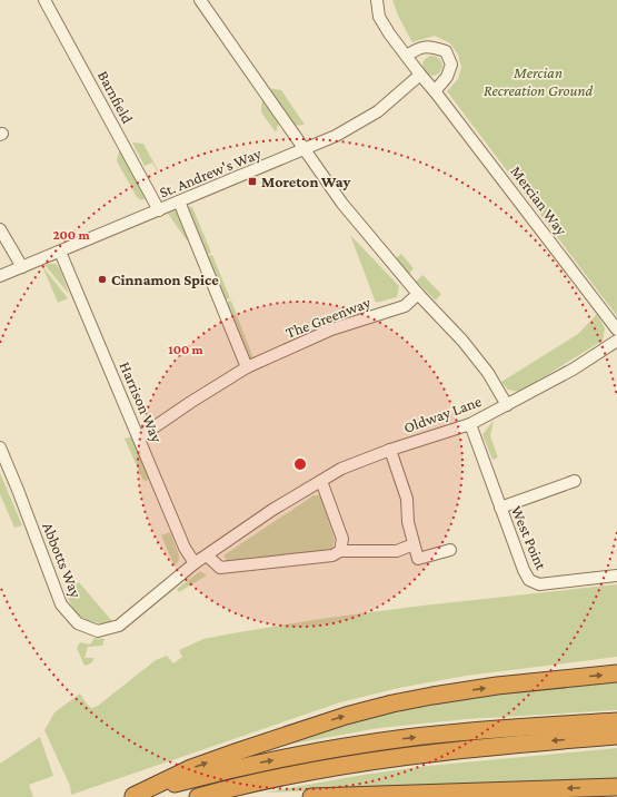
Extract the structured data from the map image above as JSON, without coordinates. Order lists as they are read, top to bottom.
{
  "streets": {
    "street": [
      "Barnfield",
      "St. Andrew's Way",
      "Mercian Way",
      "The Greenway",
      "Harrison Way",
      "Oldway Lane",
      "West Point",
      "Abbotts Way"
    ]
  },
  "crossings": [
    ["Barnfield", "St. Andrew's Way"],
    ["St. Andrew's Way", "Mercian Way"],
    ["St. Andrew's Way", "Harrison Way"],
    ["The Greenway", "Harrison Way"],
    ["Harrison Way", "Oldway Lane"],
    ["Harrison Way", "Abbotts Way"],
    ["Oldway Lane", "West Point"],
    ["Oldway Lane", "Abbotts Way"]
  ],
  "parks": ["Mercian Recreation Ground"],
  "places": {
    "transit": ["Moreton Way"],
    "other": ["Cinnamon Spice"]
  },
  "rings": ["200 m", "100 m"]
}
